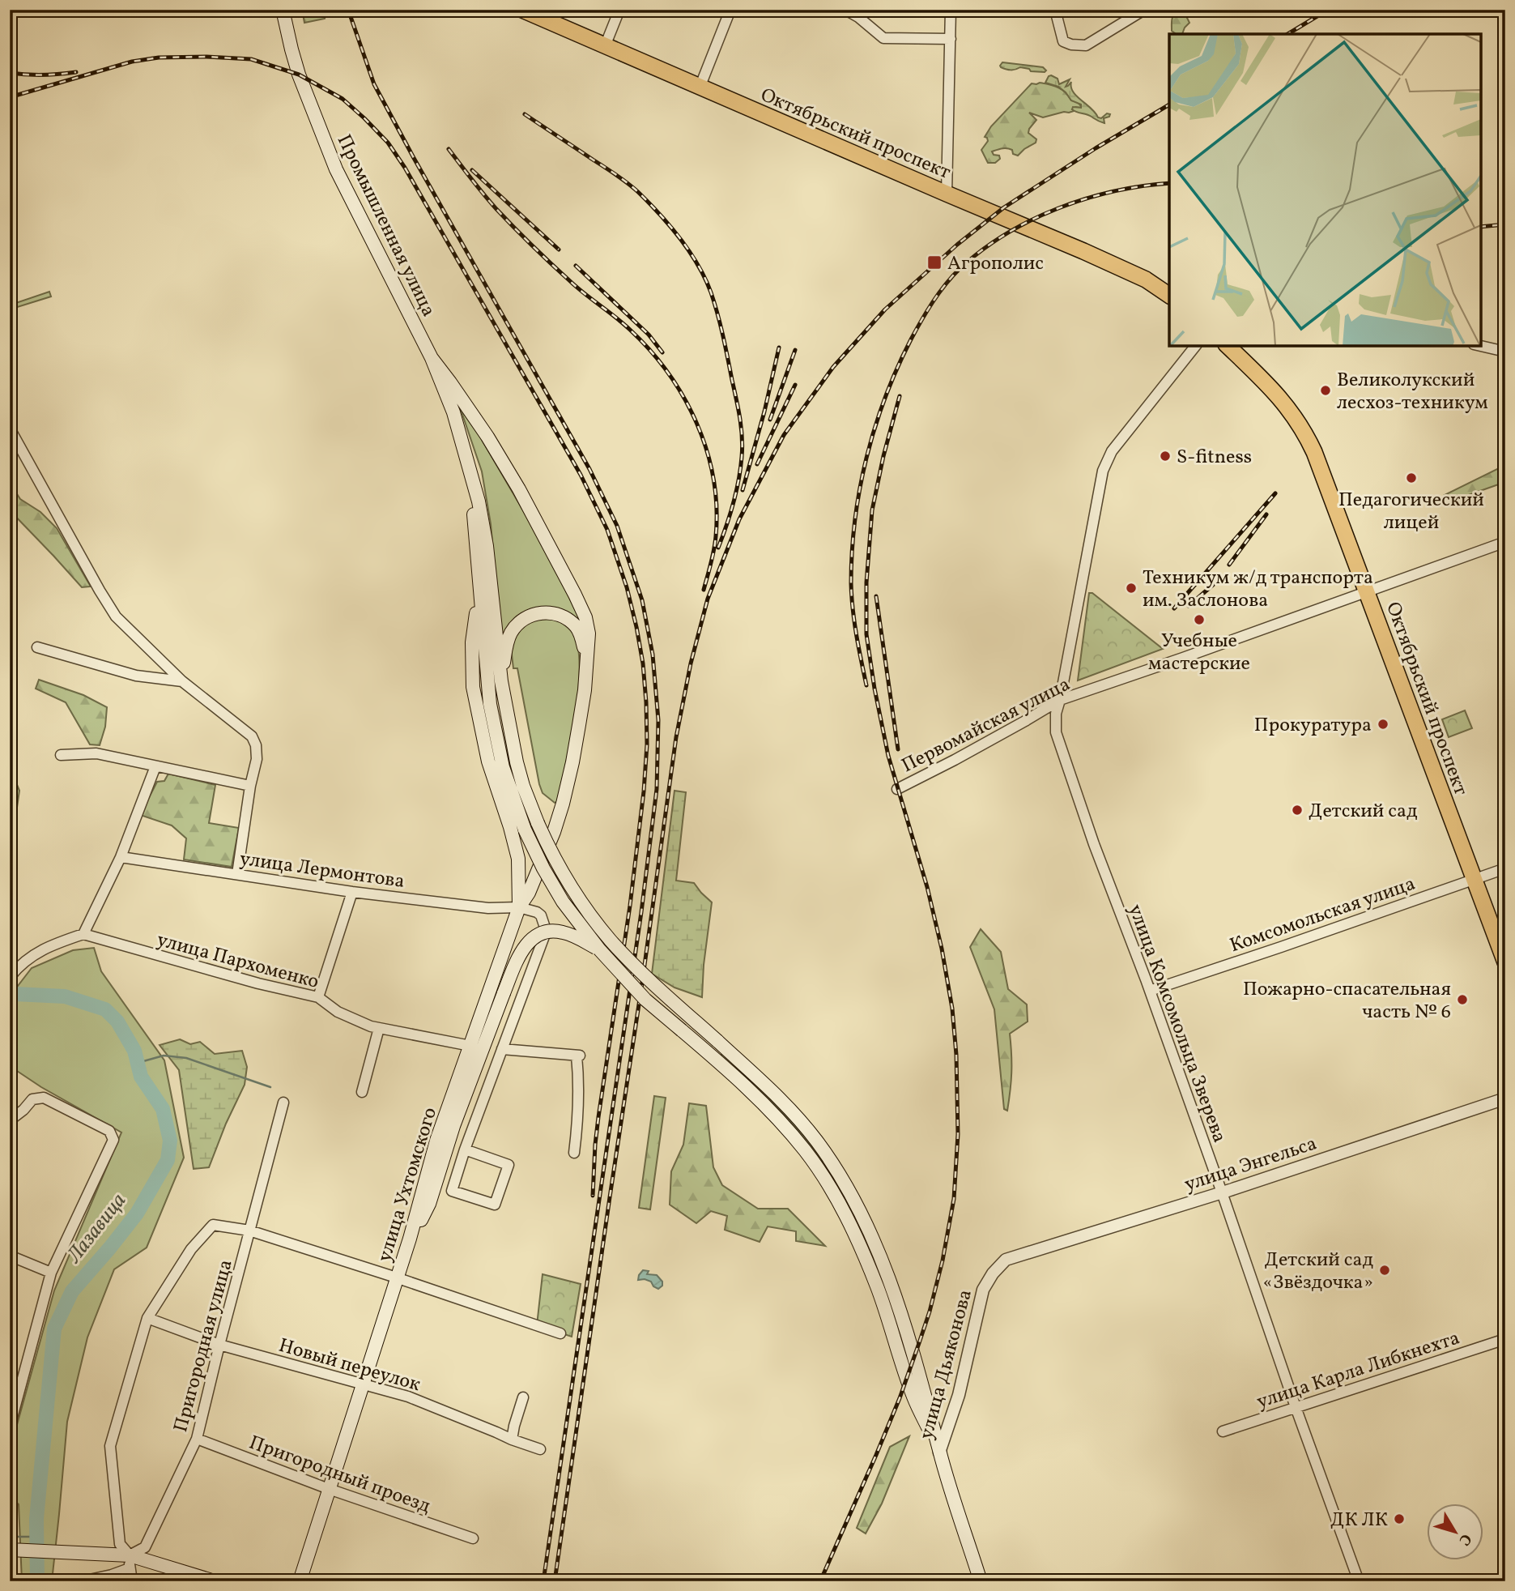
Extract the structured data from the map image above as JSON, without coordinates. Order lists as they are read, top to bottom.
{
  "streets": {
    "main road": [
      "Октябрьский проспект",
      "Промышленная улица",
      "улица Ухтомского",
      "улица Дьяконова"
    ],
    "street": [
      "Первомайская улица",
      "улица Лермонтова",
      "Комсомольская улица",
      "улица Пархоменко",
      "улица Комсомольца Зверева",
      "улица Энгельса",
      "Пригородная улица",
      "Новый переулок",
      "улица Карла Либкнехта",
      "Пригородный проезд"
    ]
  },
  "crossings": [
    ["Октябрьский проспект", "Первомайская улица"],
    ["Октябрьский проспект", "Комсомольская улица"],
    ["Первомайская улица", "улица Комсомольца Зверева"],
    ["улица Лермонтова", "улица Ухтомского"],
    ["Комсомольская улица", "улица Комсомольца Зверева"],
    ["улица Пархоменко", "улица Ухтомского"],
    ["улица Комсомольца Зверева", "улица Энгельса"],
    ["улица Комсомольца Зверева", "улица Карла Либкнехта"],
    ["улица Энгельса", "улица Дьяконова"],
    ["улица Ухтомского", "Новый переулок"],
    ["улица Ухтомского", "Пригородный проезд"],
    ["Пригородная улица", "Новый переулок"],
    ["Пригородная улица", "Пригородный проезд"]
  ],
  "water": ["Лазавица"],
  "places": {
    "transit": ["Агрополис"],
    "other": [
      "Великолукский лесхоз-техникум",
      "S-fitness",
      "Педагогический лицей",
      "Техникум ж/д транспорта им. Заслонова",
      "Учебные мастерские",
      "Прокуратура",
      "Детский сад",
      "Пожарно-спасательная часть № 6",
      "Детский сад «Звёздочка»",
      "ДК ЛК"
    ]
  },
  "north": "bottom right"
}
